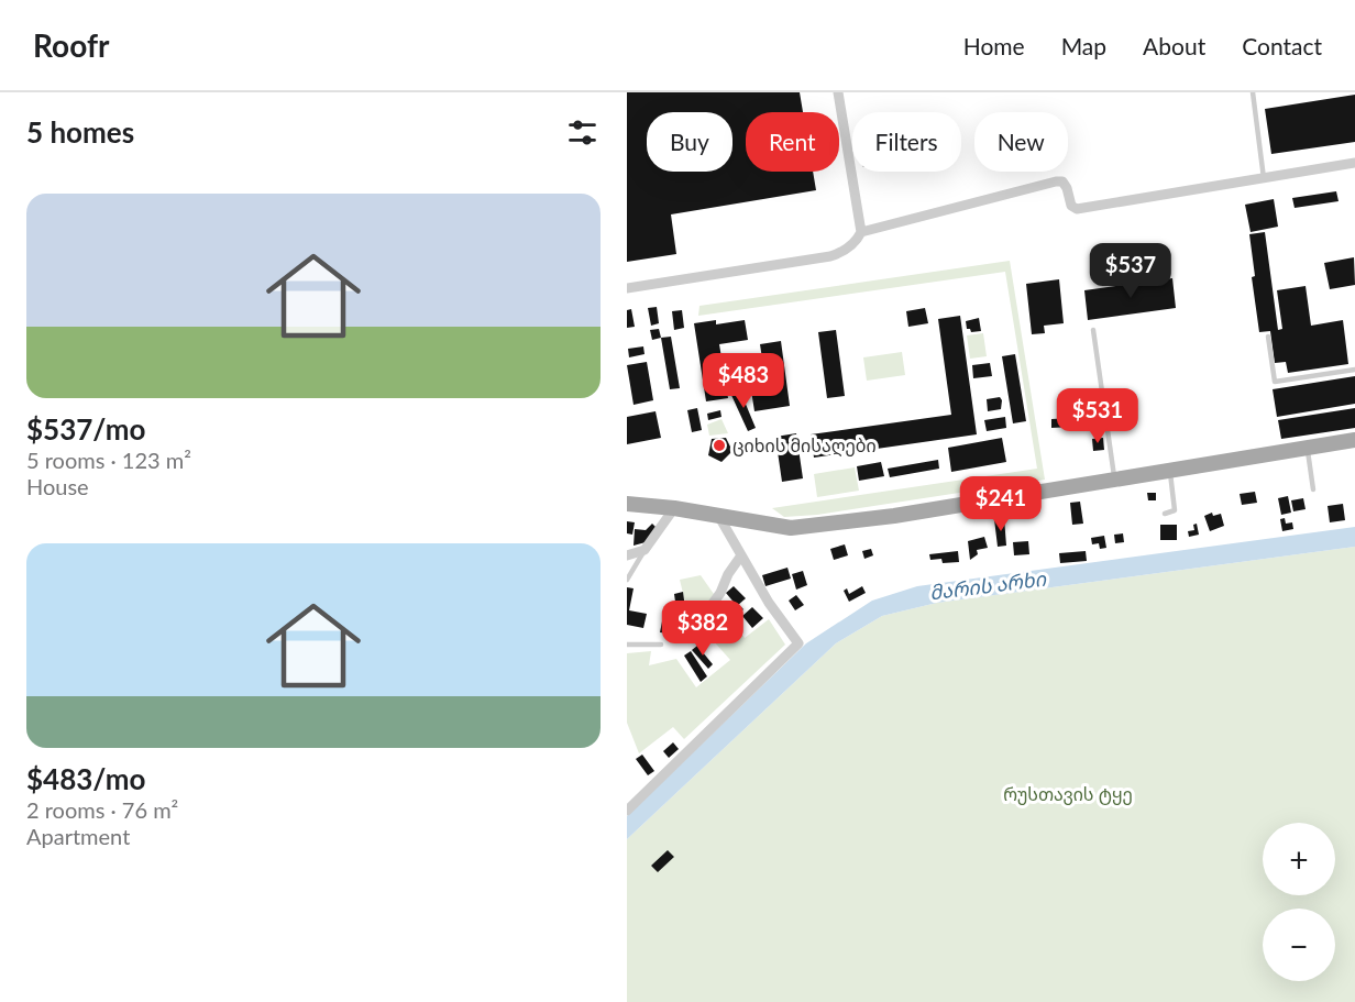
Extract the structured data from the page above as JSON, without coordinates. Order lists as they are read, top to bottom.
{
  "water": ["მარის არხი"],
  "parks": ["რუსთავის ტყე"],
  "places": ["ციხის მისაღები"],
  "page": {
    "header": "Roofr",
    "nav": [
      "Home",
      "Map",
      "About",
      "Contact"
    ],
    "heading": "5 homes",
    "chip": [
      "Buy",
      "Rent",
      "Filters",
      "New"
    ],
    "list": [
      {
        "name": "$537/mo",
        "note": "5 rooms · 123 m² · House"
      },
      {
        "name": "$483/mo",
        "note": "2 rooms · 76 m² · Apartment"
      }
    ],
    "price": [
      "$537",
      "$483",
      "$531",
      "$241",
      "$382"
    ],
    "map_buttons": ["+", "−"]
  }
}
